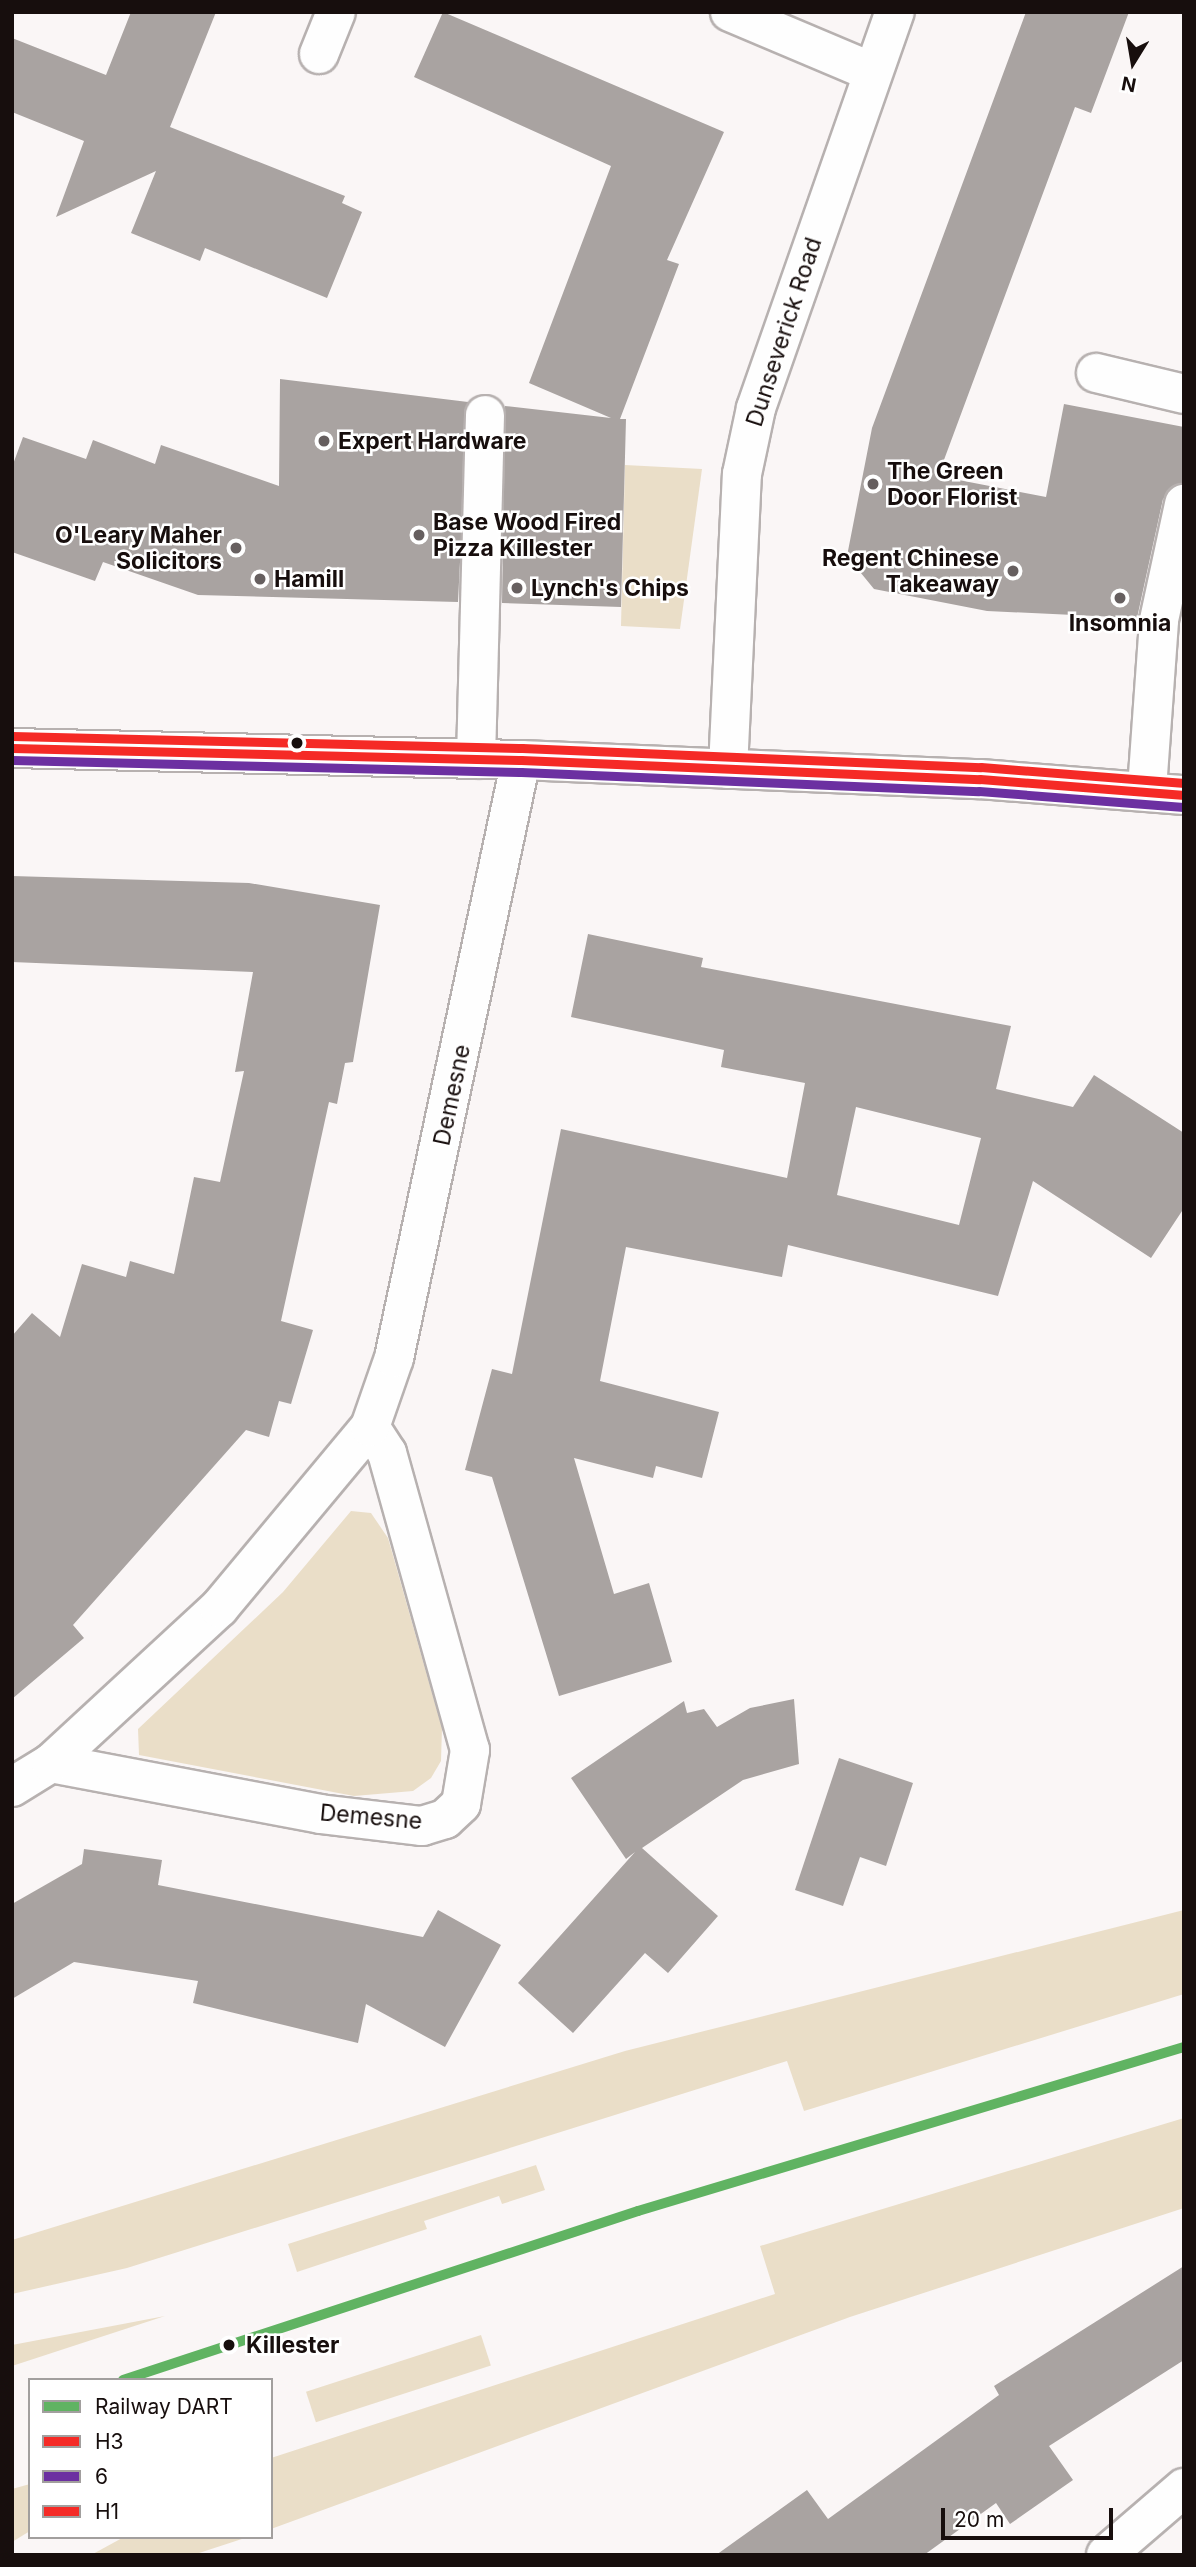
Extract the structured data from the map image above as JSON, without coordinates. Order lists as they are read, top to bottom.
{
  "streets": {
    "street": ["Dunseverick Road", "Demesne"]
  },
  "places": [
    "Expert Hardware",
    "The Green Door Florist",
    "Base Wood Fired Pizza Killester",
    "O'Leary Maher Solicitors",
    "Regent Chinese Takeaway",
    "Hamill",
    "Lynch's Chips",
    "Insomnia",
    "Killester"
  ],
  "lines": [
    "transit line H1",
    "transit line H3",
    "transit line 6",
    "rail line DART"
  ],
  "legend": [
    "Railway DART",
    "H3",
    "6",
    "H1"
  ],
  "scale_bar": "20 m",
  "north": "bottom"
}
